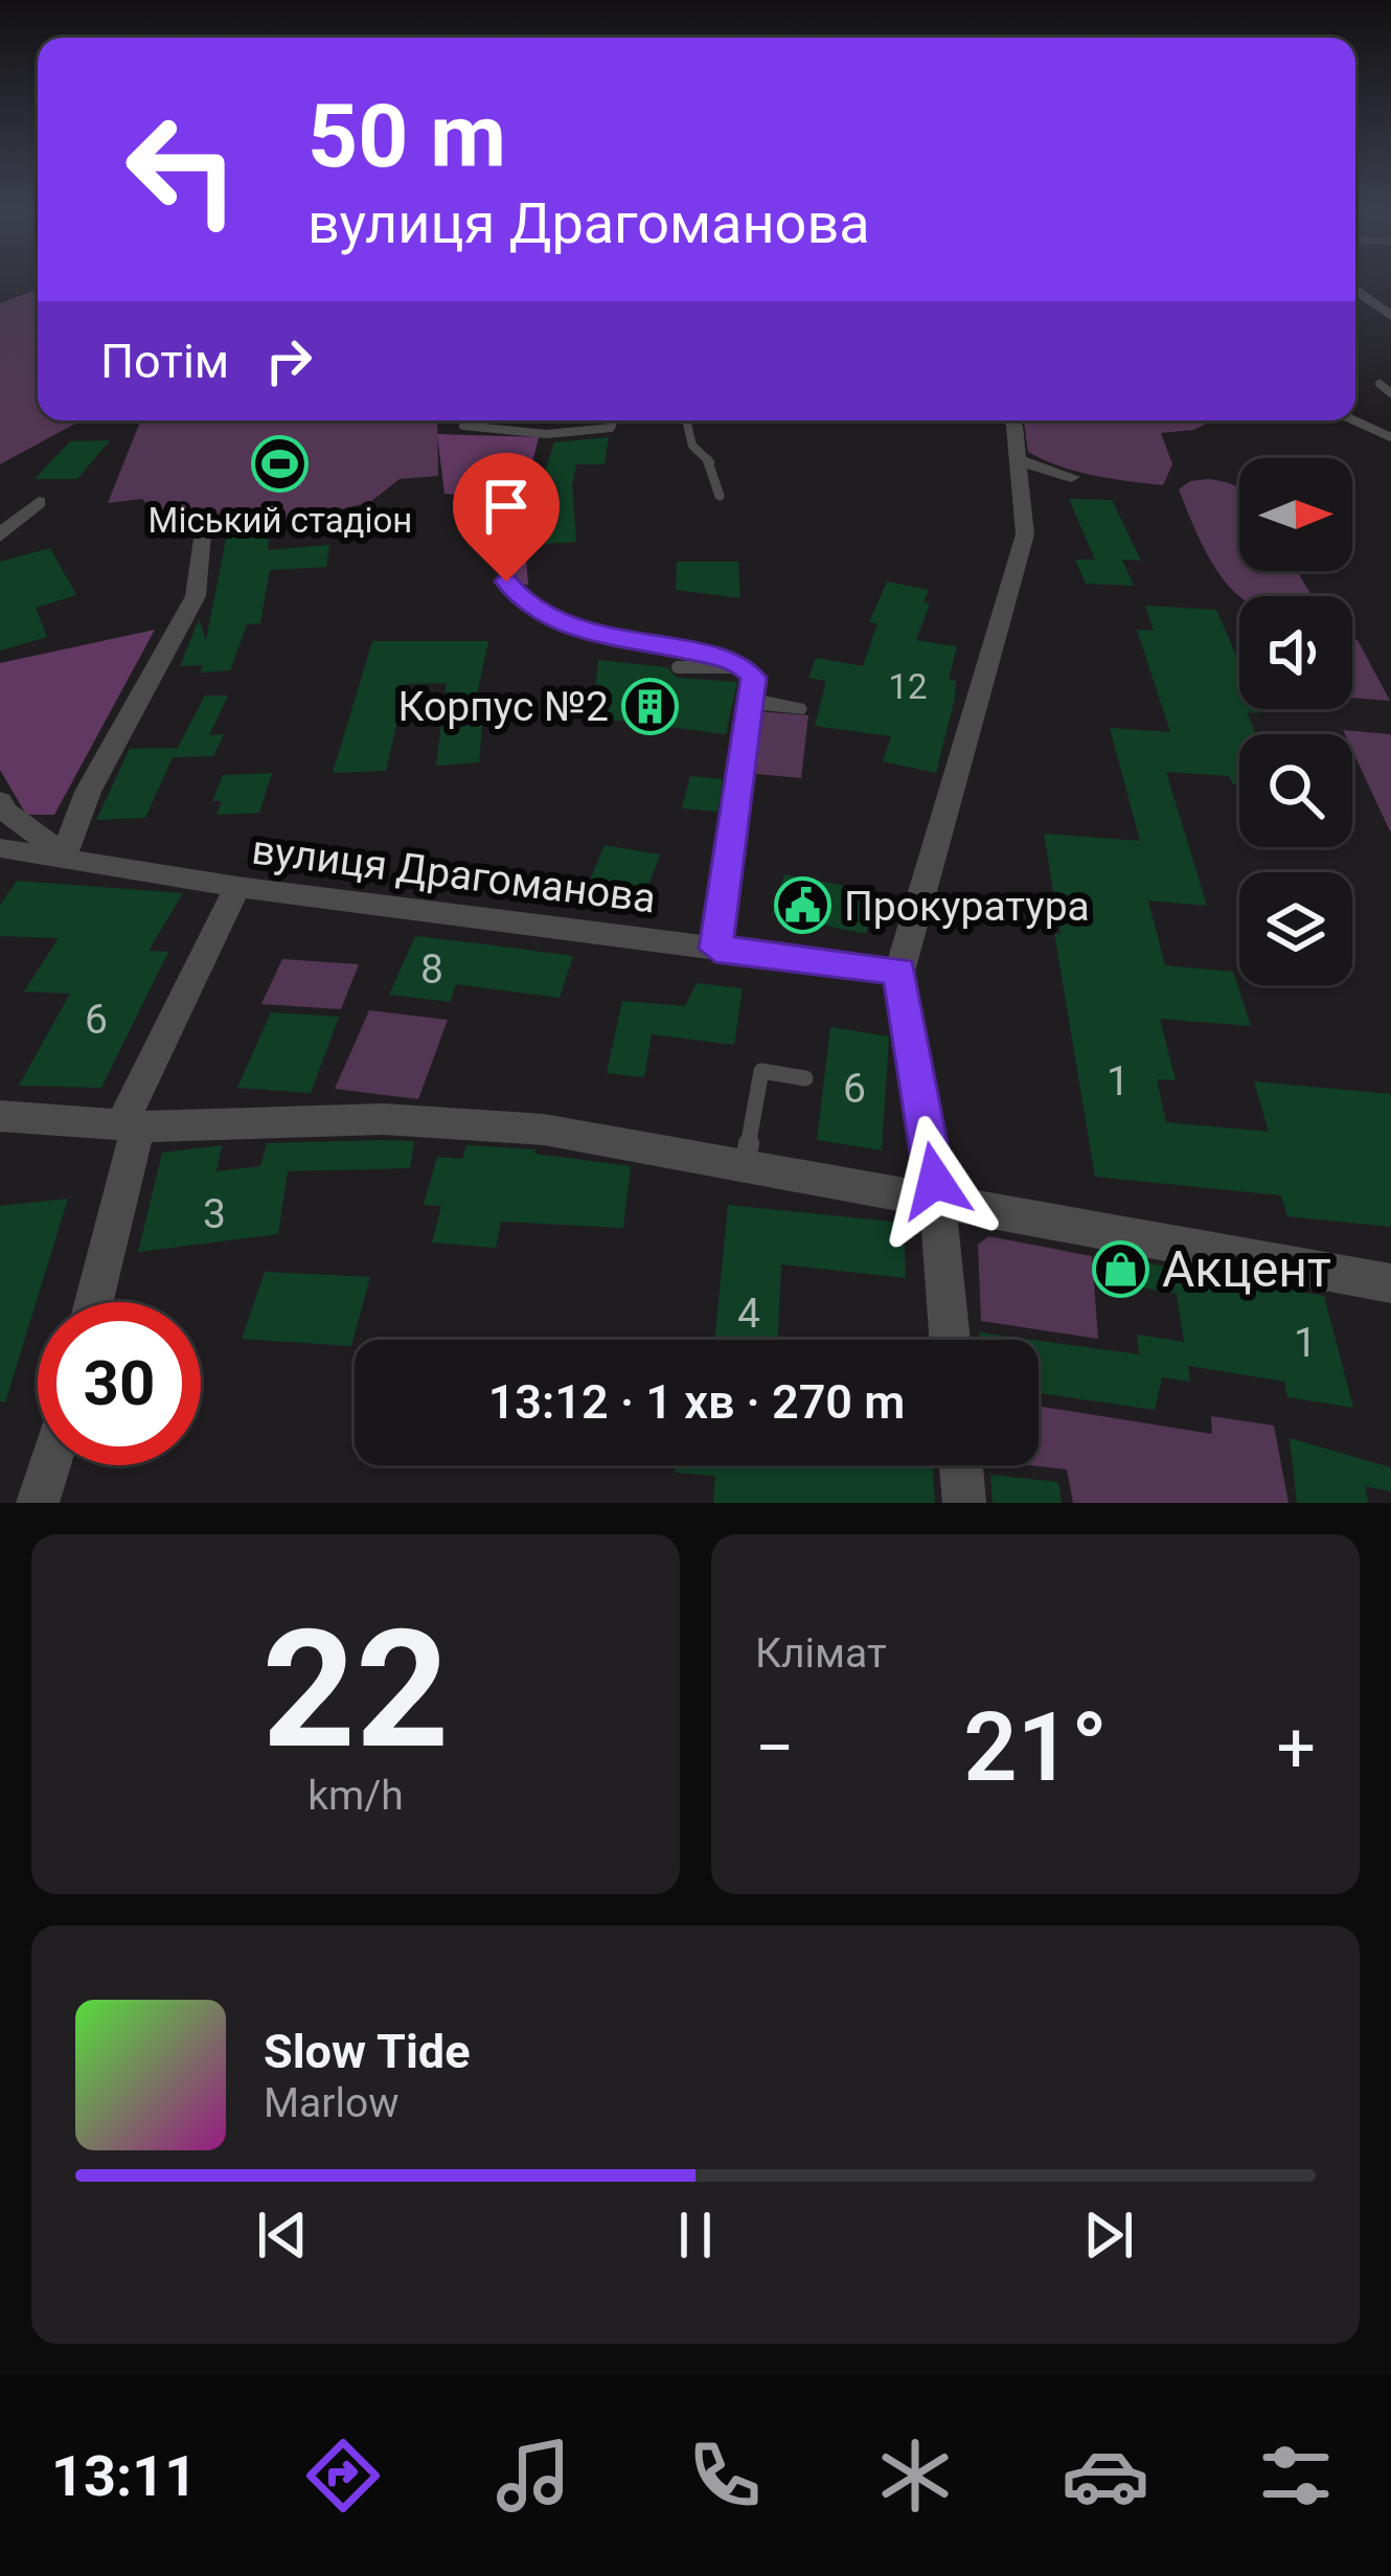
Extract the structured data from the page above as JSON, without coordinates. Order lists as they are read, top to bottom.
{
  "streets": {
    "street": ["вулиця Драгоманова"]
  },
  "places": {
    "sports": ["Міський стадіон"],
    "building": ["Корпус №2"],
    "public building": ["Прокуратура"],
    "shop": ["Акцент"]
  },
  "house_numbers": [
    "12",
    "8",
    "6",
    "1",
    "6",
    "3",
    "4",
    "1"
  ],
  "north": "right",
  "page": {
    "turn": ["50 m", "вулиця Драгоманова"],
    "then": "Потім",
    "limit": "30",
    "trip": "13:12 · 1 хв · 270 m",
    "tile": [
      ["22", "km/h"],
      "Клімат"
    ],
    "heat": ["−", "21°", "+"],
    "song": ["Slow Tide", "Marlow"],
    "tabs": "13:11"
  }
}
